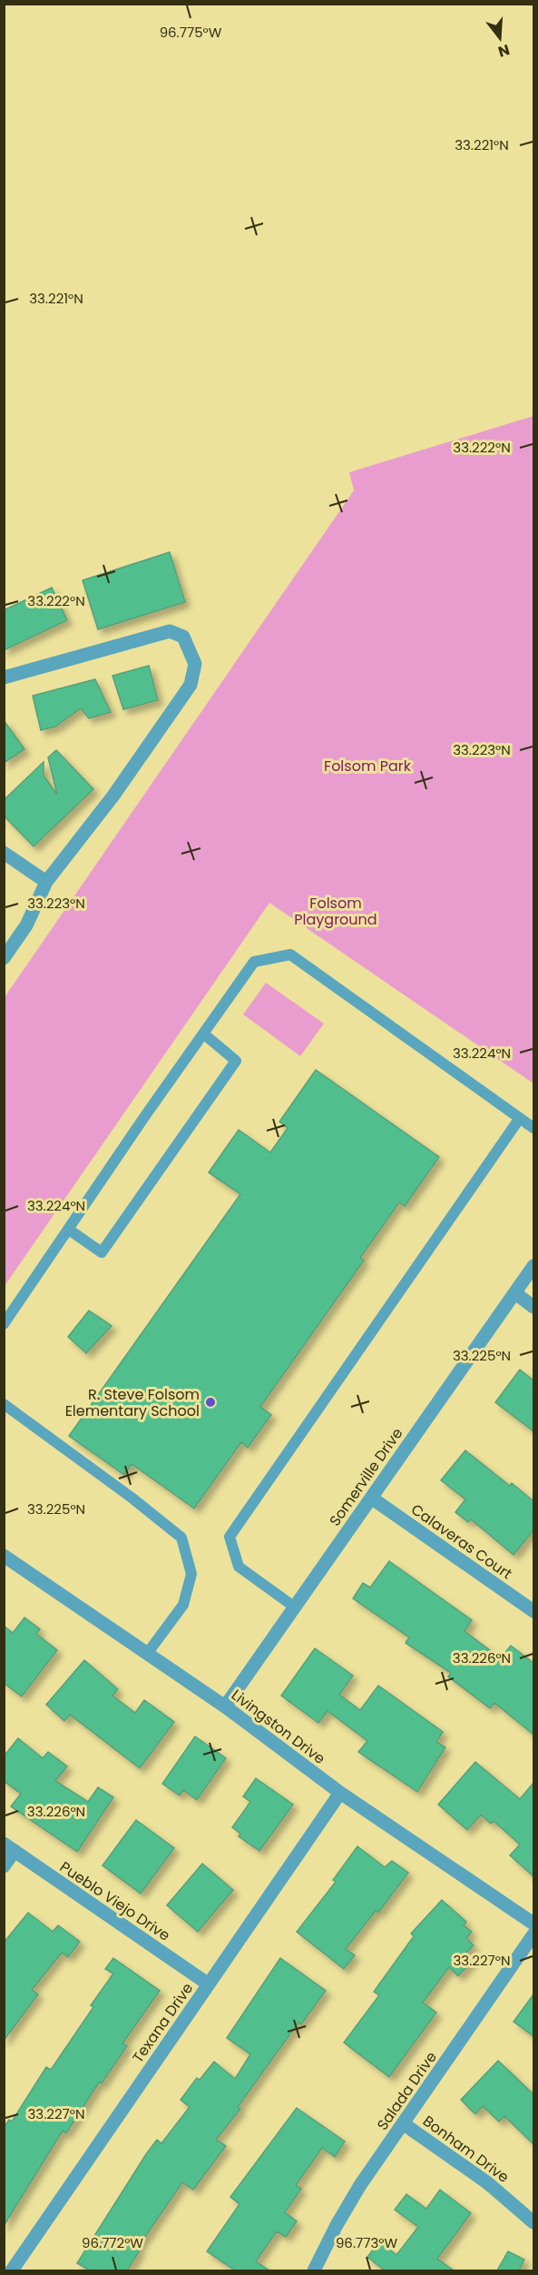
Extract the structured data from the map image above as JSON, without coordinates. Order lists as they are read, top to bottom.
{
  "streets": {
    "street": [
      "Somerville Drive",
      "Calaveras Court",
      "Livingston Drive",
      "Pueblo Viejo Drive",
      "Texana Drive",
      "Salada Drive",
      "Bonham Drive"
    ]
  },
  "crossings": [
    ["Somerville Drive", "Calaveras Court"],
    ["Somerville Drive", "Livingston Drive"],
    ["Livingston Drive", "Texana Drive"],
    ["Pueblo Viejo Drive", "Texana Drive"],
    ["Salada Drive", "Bonham Drive"]
  ],
  "parks": ["Folsom Park", "Folsom Playground"],
  "places": ["R. Steve Folsom Elementary School"],
  "north": "bottom",
  "coordinates": [
    "96.775°W",
    "33.221°N",
    "33.222°N",
    "33.223°N",
    "33.224°N",
    "33.225°N",
    "33.226°N",
    "33.227°N",
    "96.772°W",
    "96.773°W"
  ]
}
